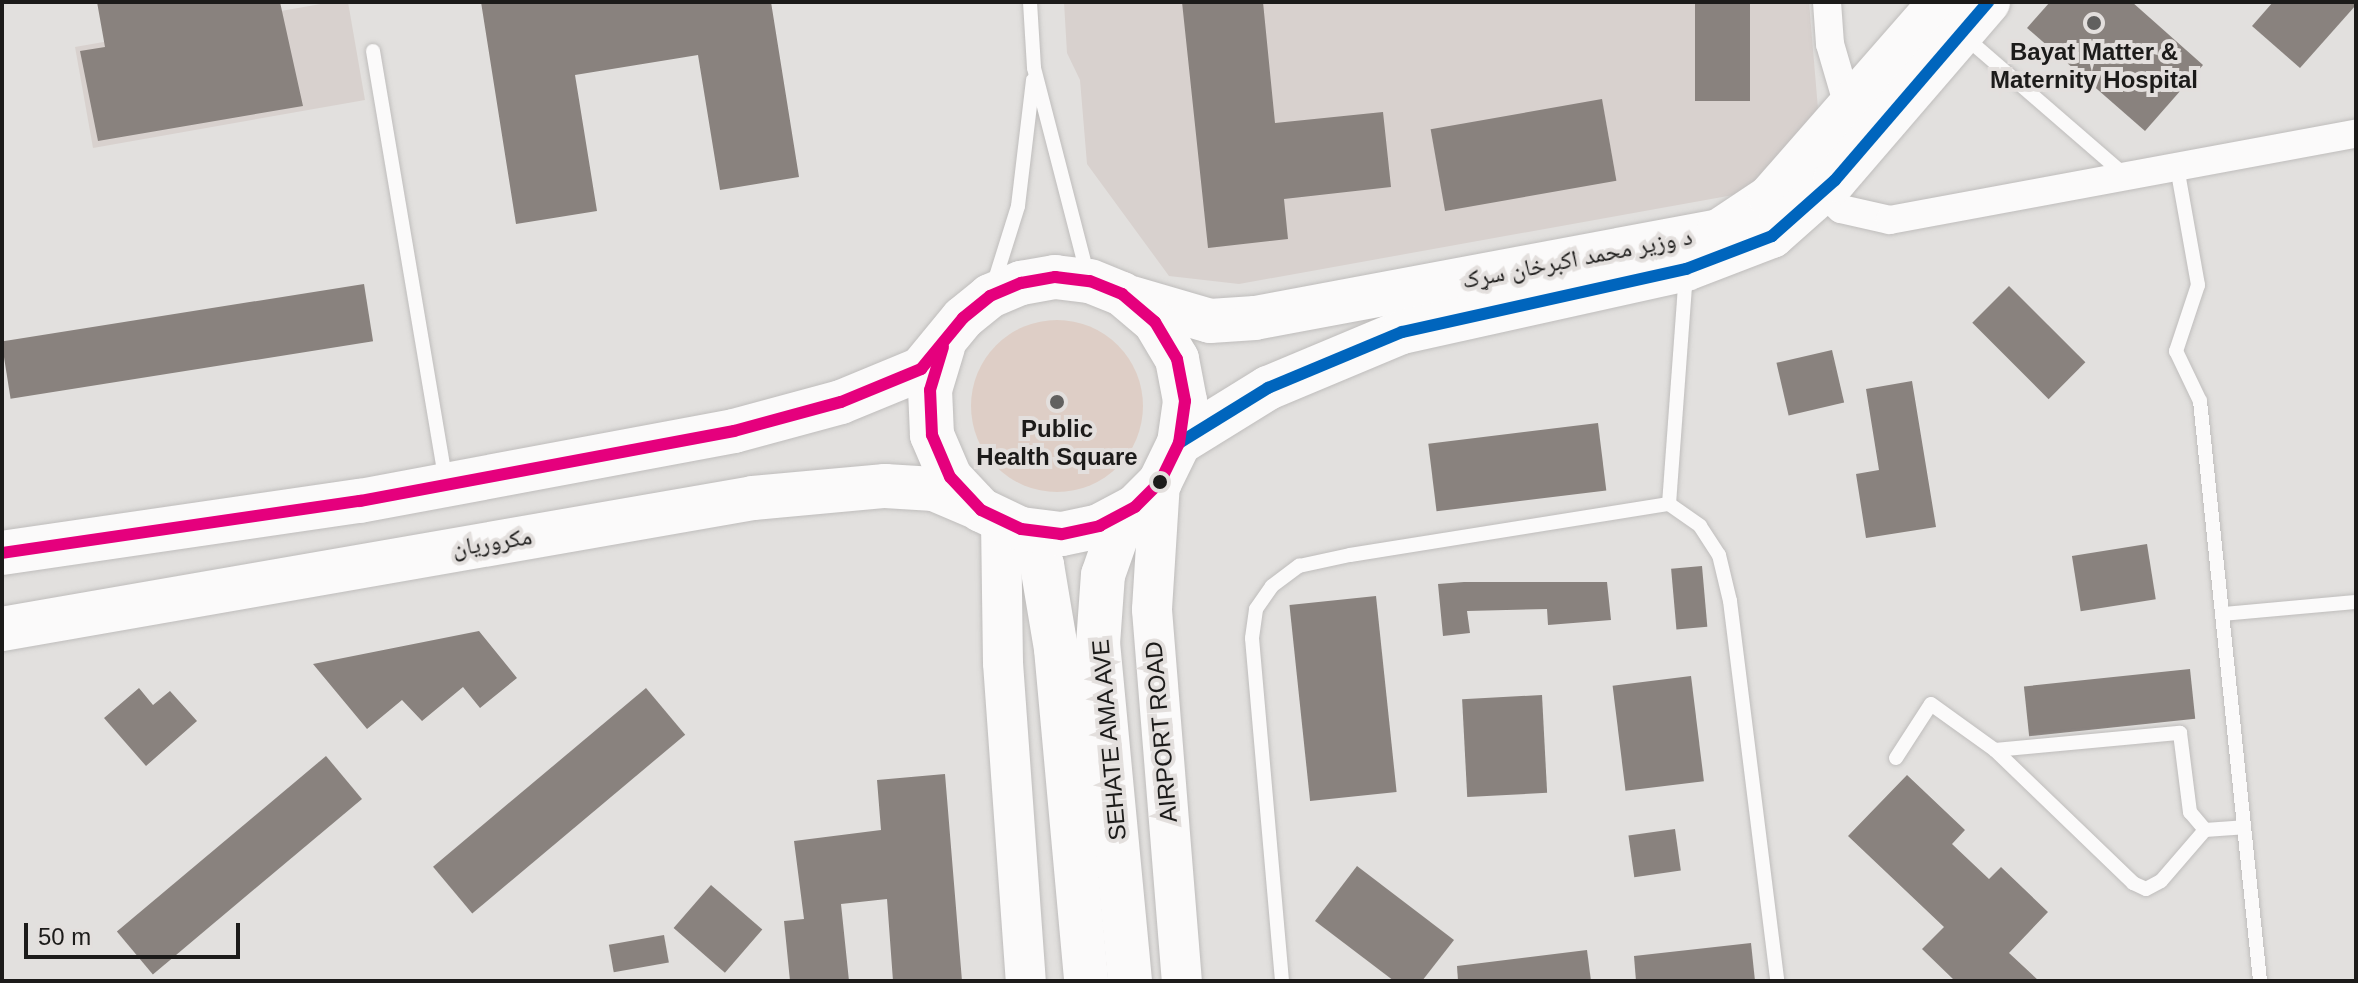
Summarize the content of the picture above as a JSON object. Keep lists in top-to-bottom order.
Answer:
{
  "streets": {
    "main road": [
      "د وزیر محمد اکبرخان سړک",
      "مکروریان",
      "AIRPORT ROAD",
      "SEHATE AMA AVE"
    ]
  },
  "crossings": [
    ["د وزیر محمد اکبرخان سړک", "مکروریان"],
    ["د وزیر محمد اکبرخان سړک", "AIRPORT ROAD"],
    ["د وزیر محمد اکبرخان سړک", "SEHATE AMA AVE"],
    ["مکروریان", "AIRPORT ROAD"],
    ["مکروریان", "SEHATE AMA AVE"],
    ["AIRPORT ROAD", "SEHATE AMA AVE"]
  ],
  "places": ["Bayat Matter & Maternity Hospital", "Public Health Square"],
  "scale_bar": "50 m"
}
